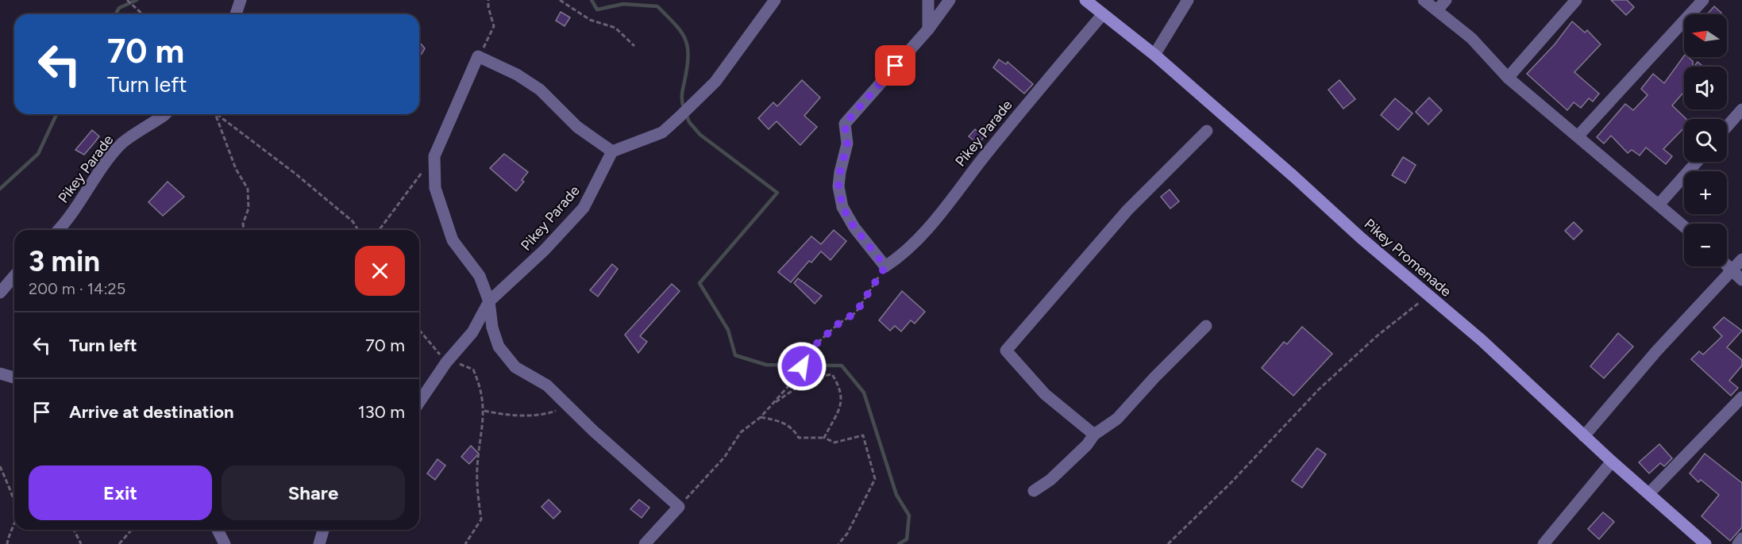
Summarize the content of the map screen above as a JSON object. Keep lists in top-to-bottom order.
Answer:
{
  "streets": {
    "street": ["Pikey Parade", "Pikey Promenade"]
  },
  "crossings": [
    ["Pikey Parade", "Pikey Promenade"]
  ],
  "north": "left",
  "page": {
    "map_buttons": ["+", "−"],
    "turn": ["70 m", "Turn left"],
    "heading": ["3 min", "200 m · 14:25"],
    "list": [
      {
        "name": "Turn left",
        "value": "70 m"
      },
      {
        "name": "Arrive at destination",
        "value": "130 m"
      }
    ],
    "buttons": ["Exit", "Share"]
  }
}
